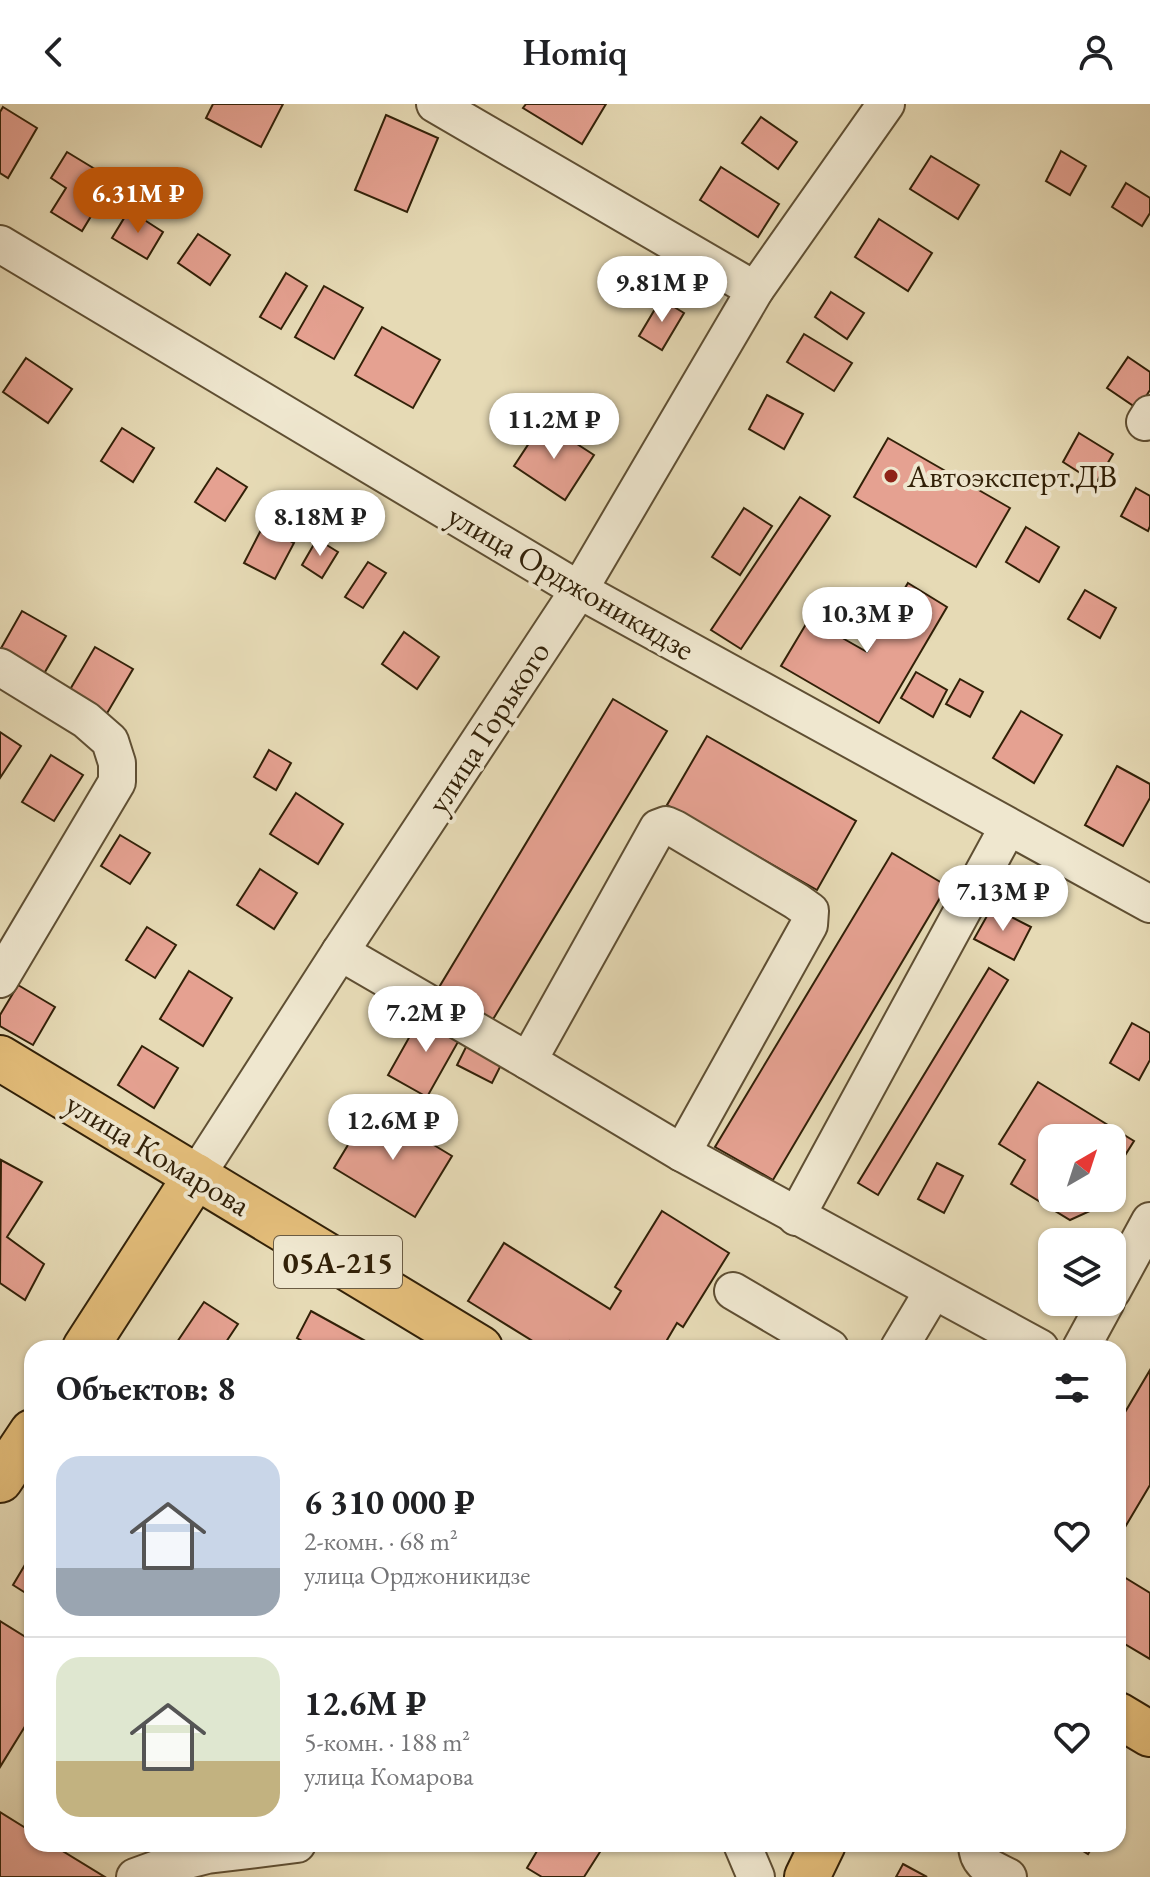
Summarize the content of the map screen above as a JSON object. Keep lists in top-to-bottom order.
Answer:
{
  "streets": {
    "main road": ["улица Горького", "улица Комарова", "05А-215"],
    "street": ["улица Орджоникидзе"]
  },
  "crossings": [
    ["улица Орджоникидзе", "улица Горького"],
    ["улица Горького", "улица Комарова"]
  ],
  "places": ["Автоэксперт.ДВ"],
  "north": "top right",
  "page": {
    "header": "Homiq",
    "price": [
      "6.31M ₽",
      "9.81M ₽",
      "11.2M ₽",
      "8.18M ₽",
      "10.3M ₽",
      "7.13M ₽",
      "7.2M ₽",
      "12.6M ₽"
    ],
    "heading": "Объектов: 8",
    "list": [
      {
        "name": "6 310 000 ₽",
        "note": "2-комн. · 68 m² · улица Орджоникидзе"
      },
      {
        "name": "12.6M ₽",
        "note": "5-комн. · 188 m² · улица Комарова"
      }
    ]
  }
}
